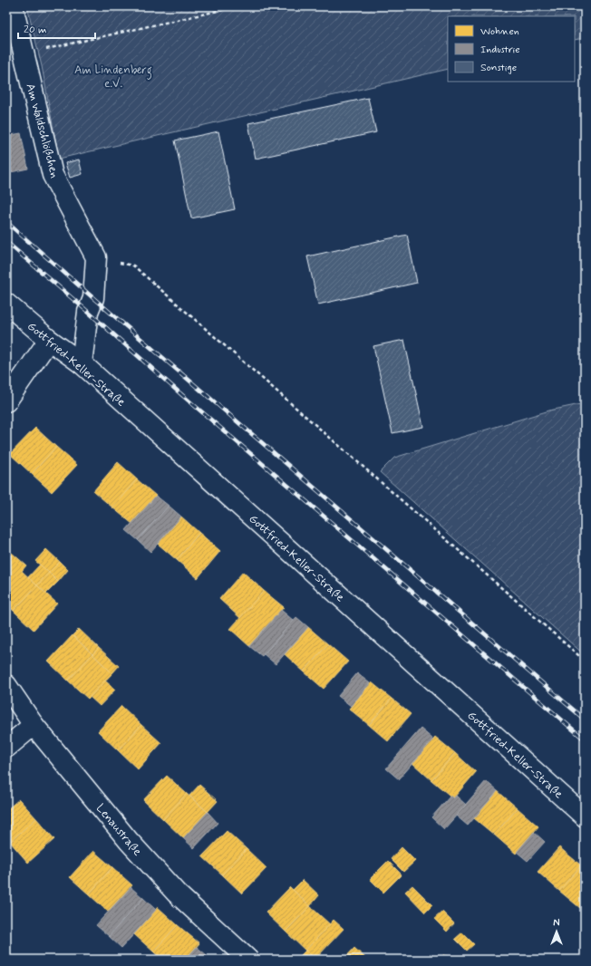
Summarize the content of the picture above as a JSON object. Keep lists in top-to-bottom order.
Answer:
{
  "streets": {
    "street": ["Am Waldschlößchen", "Gottfried-Keller-Straße", "Lenaustraße"]
  },
  "parks": ["Am Lindenberg e.V."],
  "legend": ["Wohnen", "Industrie", "Sonstige"],
  "scale_bar": "20 m",
  "north": "top"
}
